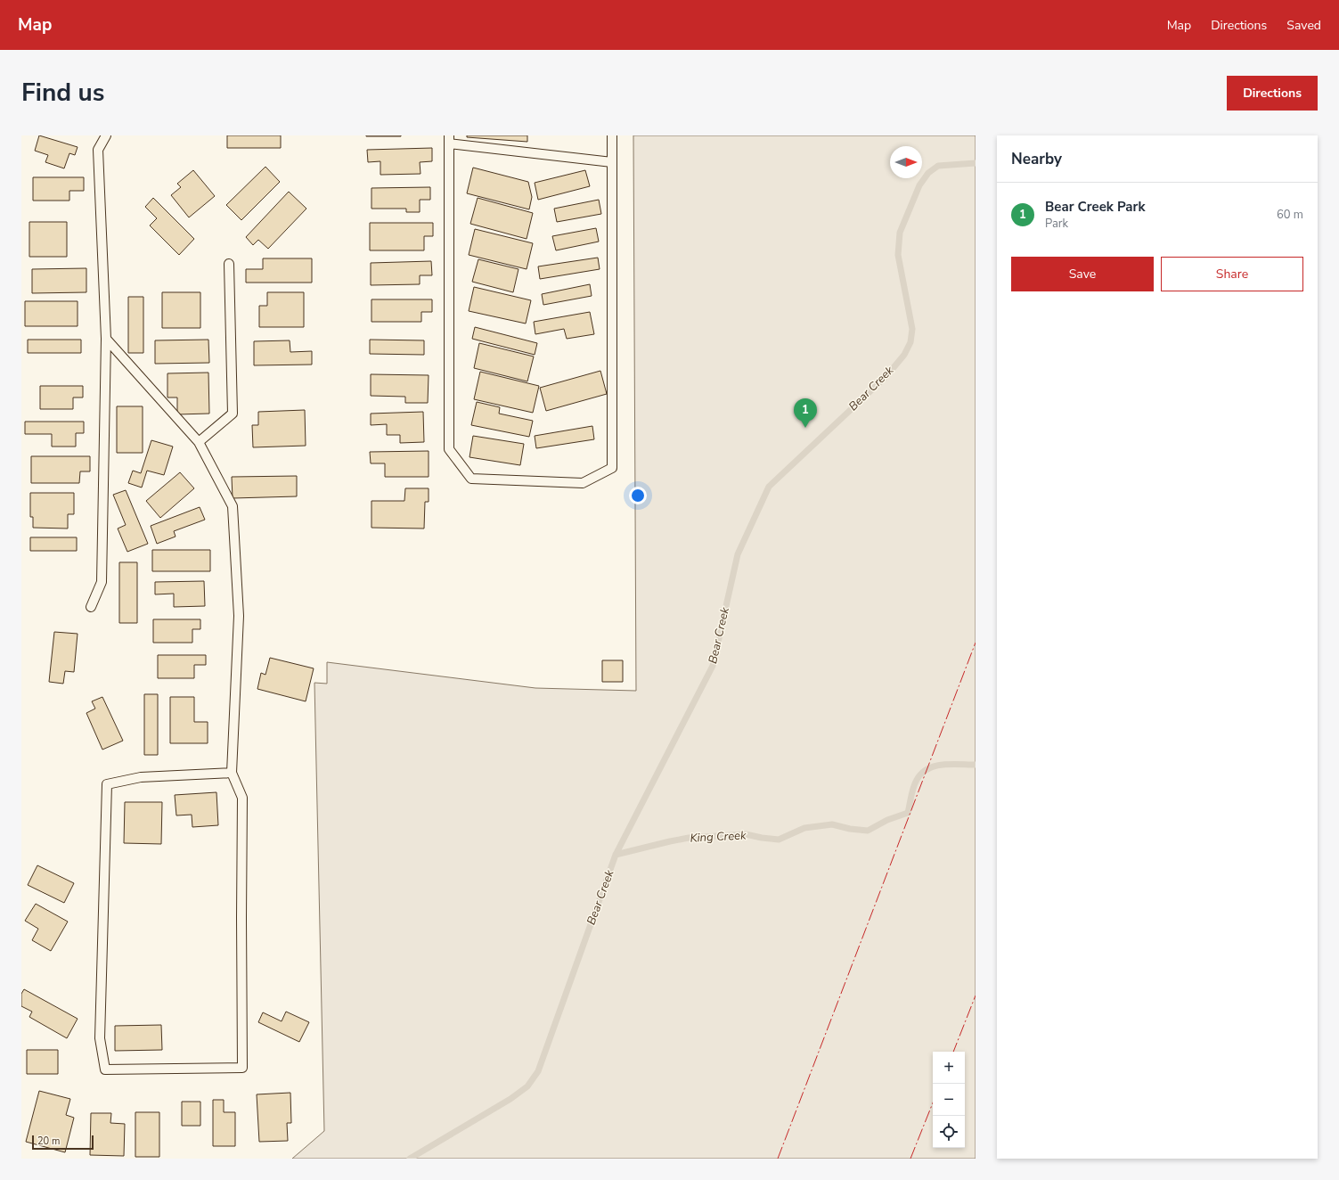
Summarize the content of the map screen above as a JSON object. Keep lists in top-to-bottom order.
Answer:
{
  "water": ["Bear Creek", "King Creek"],
  "scale_bar": "20 m",
  "north": "right",
  "page": {
    "header": "Map",
    "nav": ["Map", "Directions", "Saved"],
    "title": "Find us",
    "buttons": [
      "Directions",
      ["Save", "Share"]
    ],
    "heading": "Nearby",
    "list": [
      {
        "mark": "1",
        "name": "Bear Creek Park",
        "note": "Park",
        "value": "60 m"
      }
    ],
    "pins": "1",
    "map_buttons": ["+", "−"],
    "scale": "20 m"
  }
}
